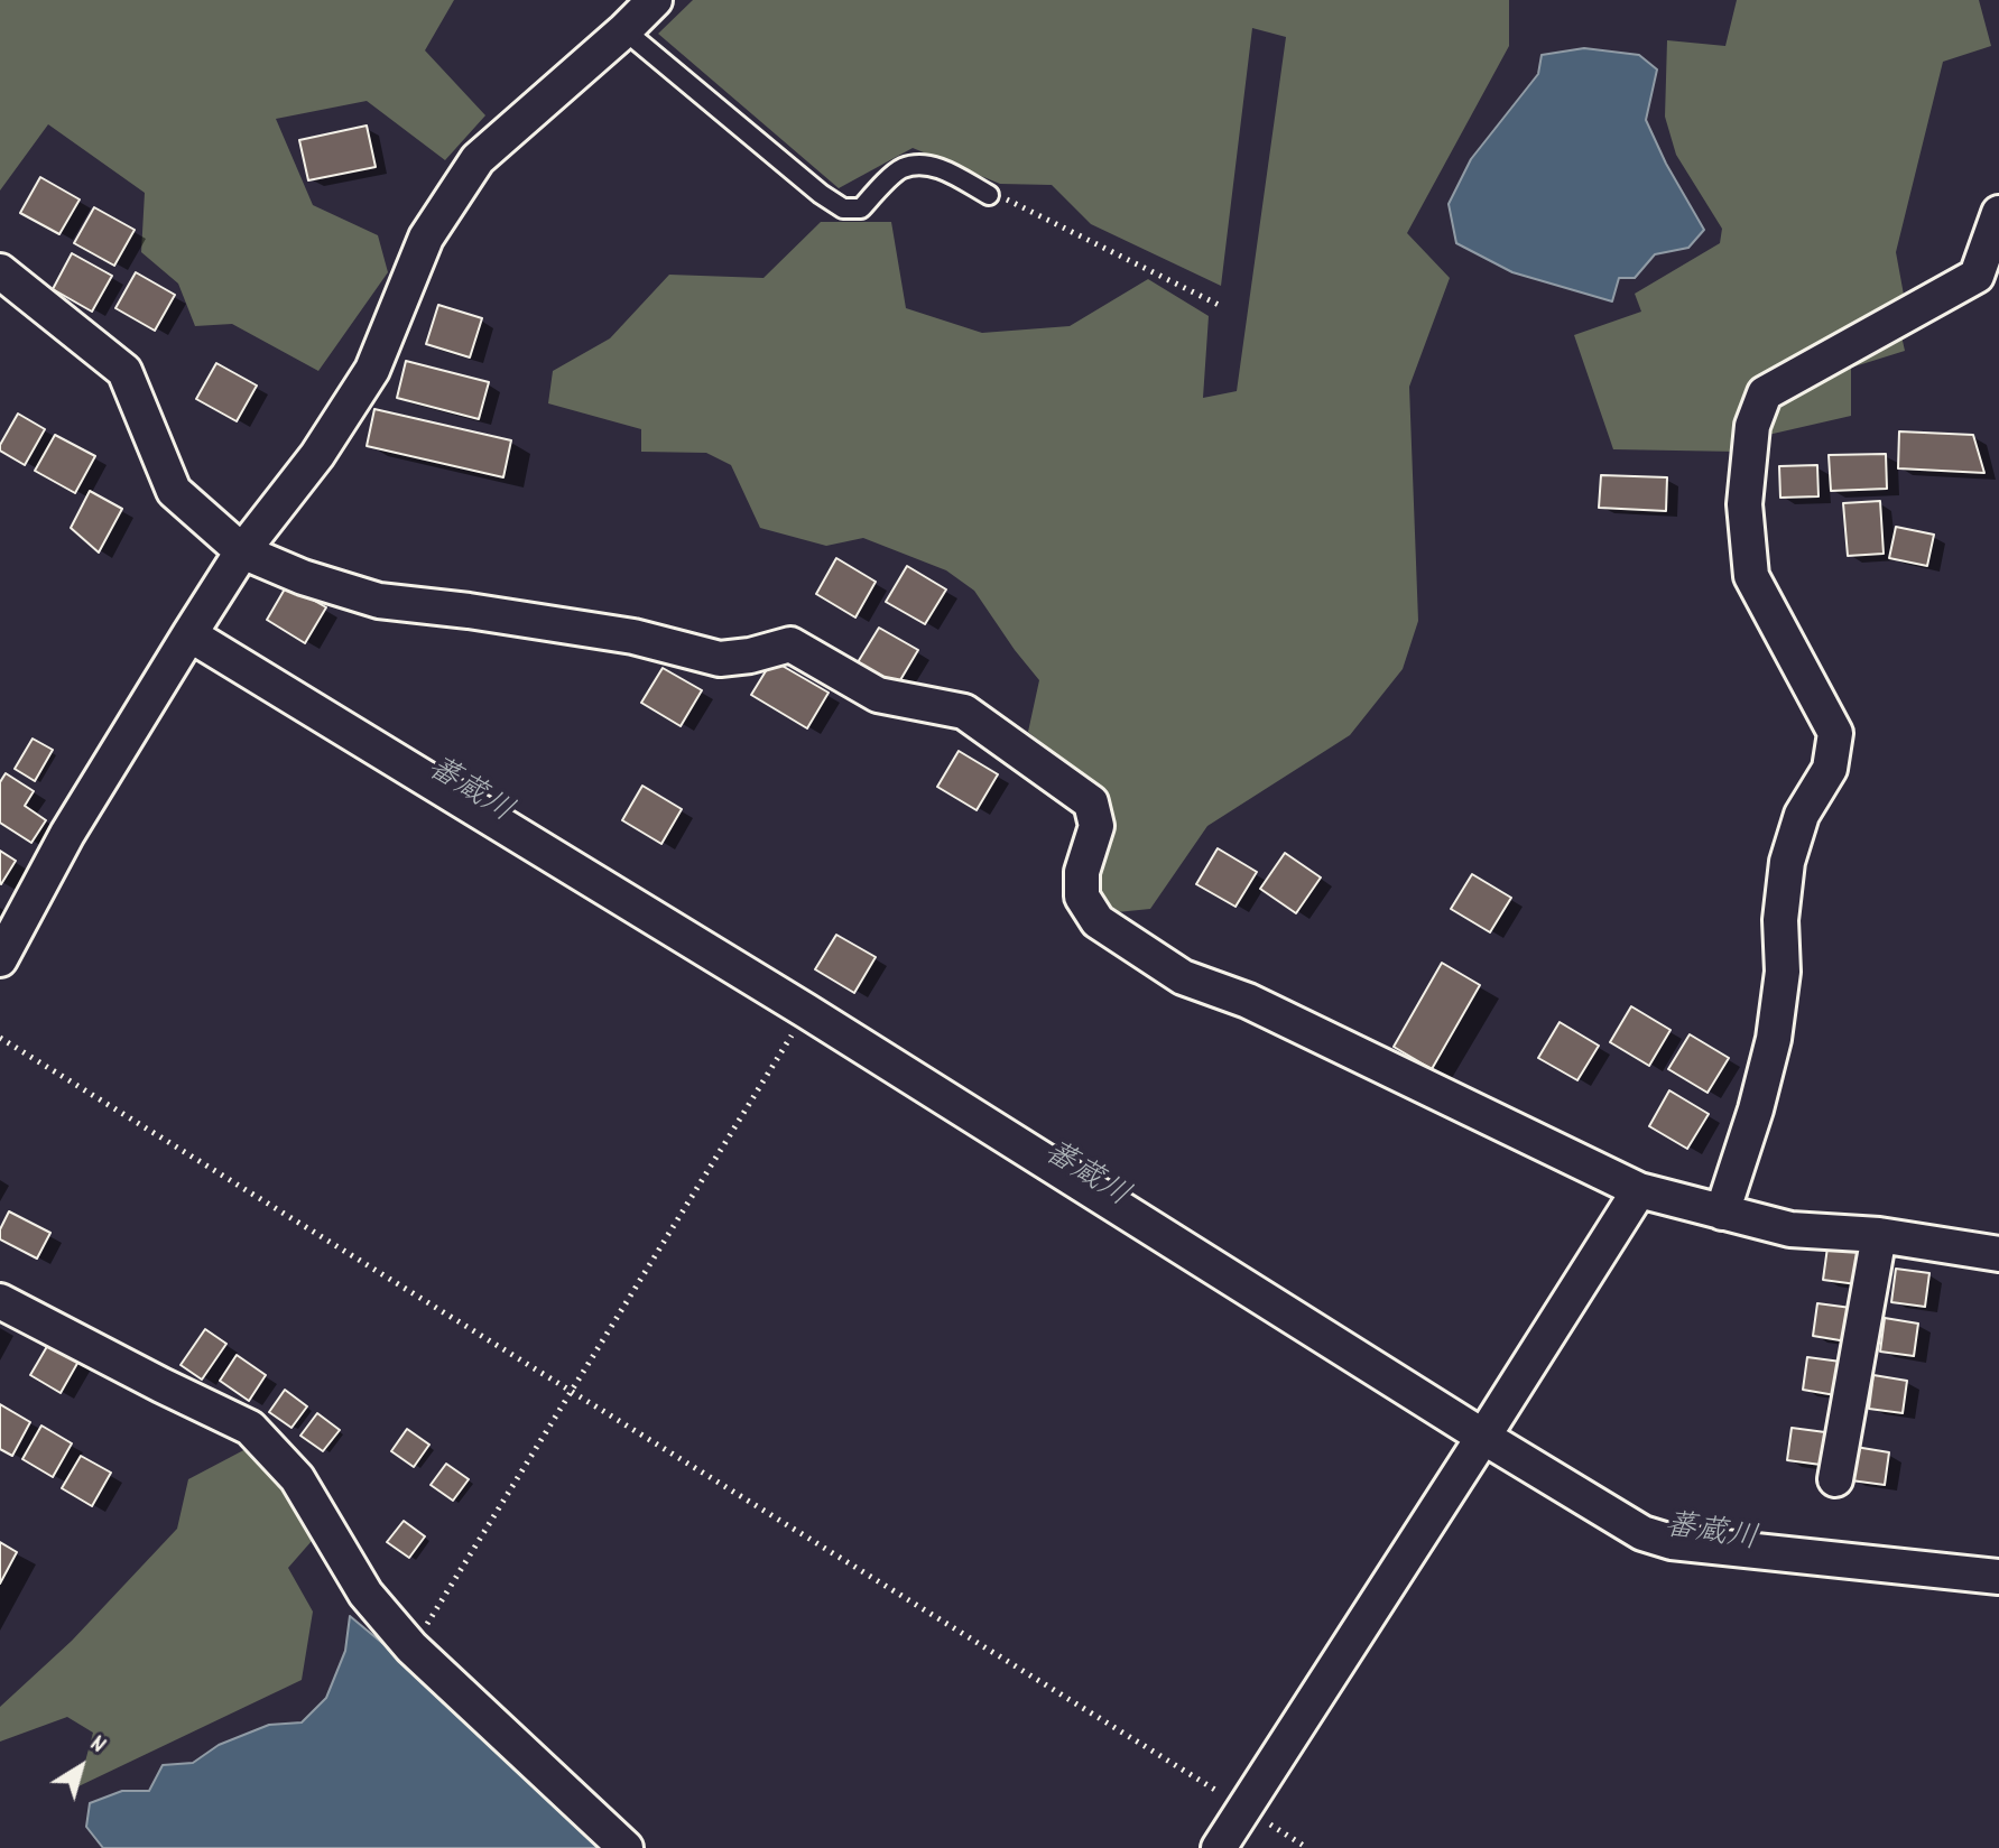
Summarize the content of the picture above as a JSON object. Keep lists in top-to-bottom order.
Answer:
{
  "water": ["蕃蔵川"],
  "north": "top right"
}
